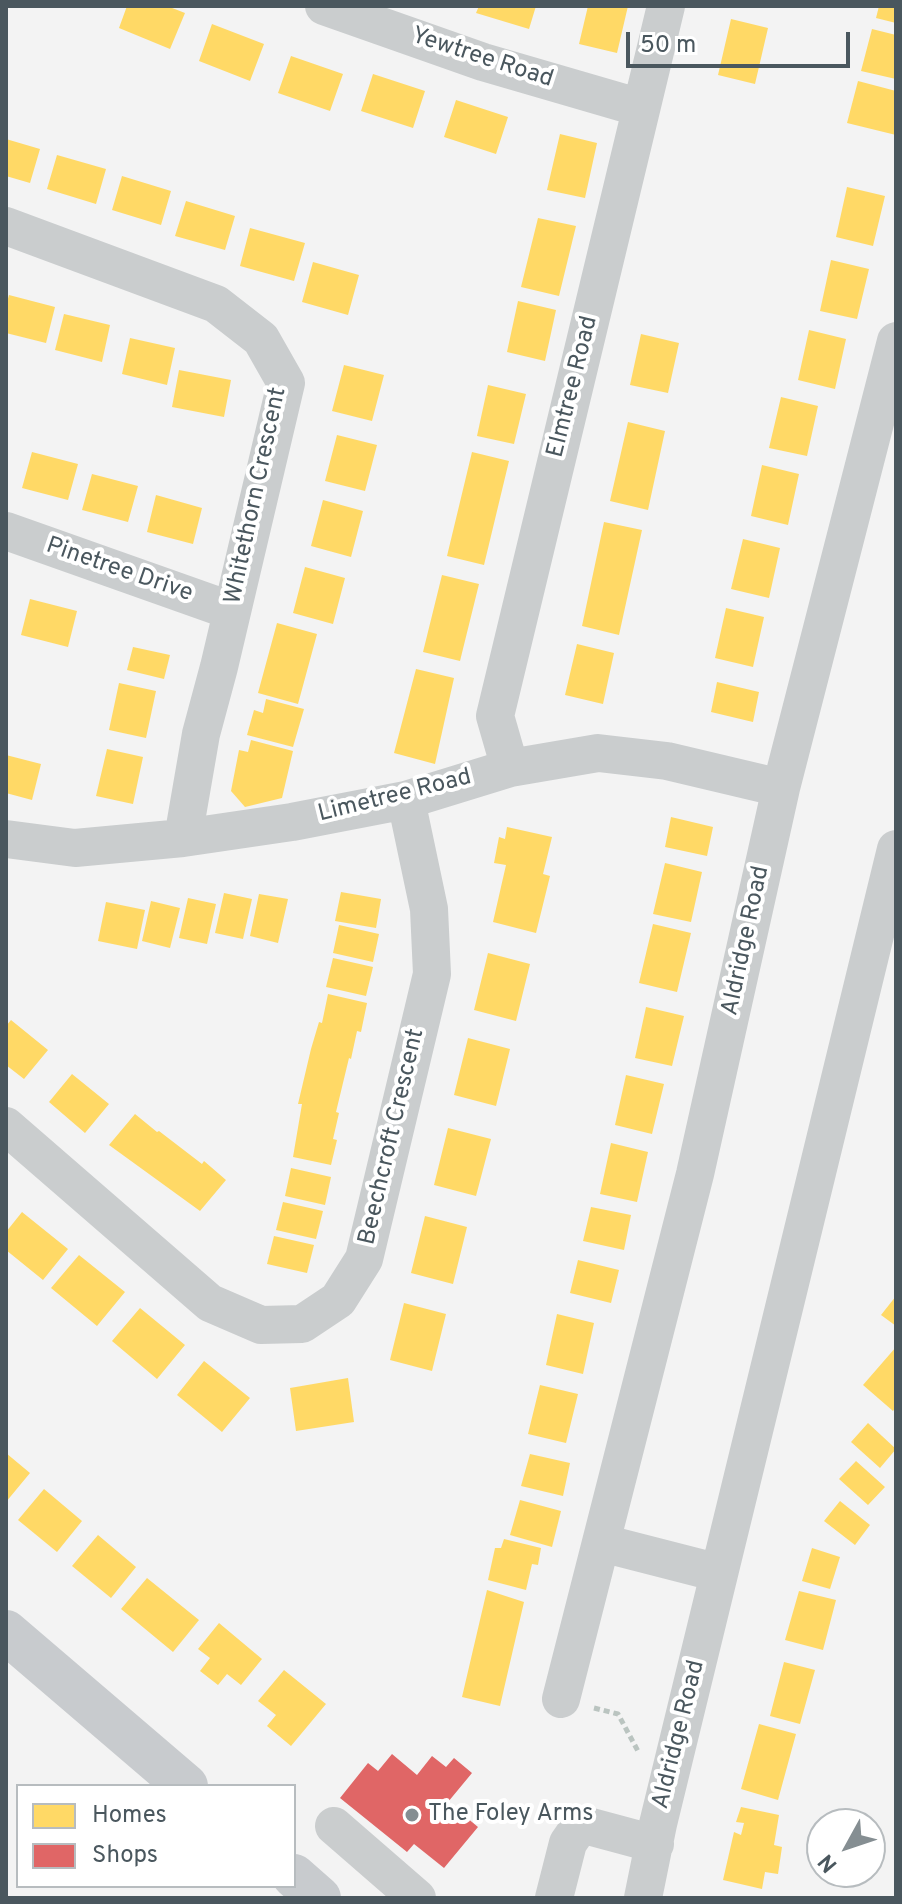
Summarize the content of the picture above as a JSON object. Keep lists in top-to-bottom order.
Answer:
{
  "streets": {
    "street": [
      "Yewtree Road",
      "Elmtree Road",
      "Whitethorn Crescent",
      "Pinetree Drive",
      "Limetree Road",
      "Aldridge Road",
      "Beechcroft Crescent"
    ]
  },
  "crossings": [
    ["Yewtree Road", "Elmtree Road"],
    ["Elmtree Road", "Limetree Road"],
    ["Whitethorn Crescent", "Pinetree Drive"],
    ["Whitethorn Crescent", "Limetree Road"],
    ["Limetree Road", "Aldridge Road"],
    ["Limetree Road", "Beechcroft Crescent"]
  ],
  "places": ["The Foley Arms"],
  "legend": ["Homes", "Shops"],
  "scale_bar": "50 m",
  "north": "bottom left"
}
